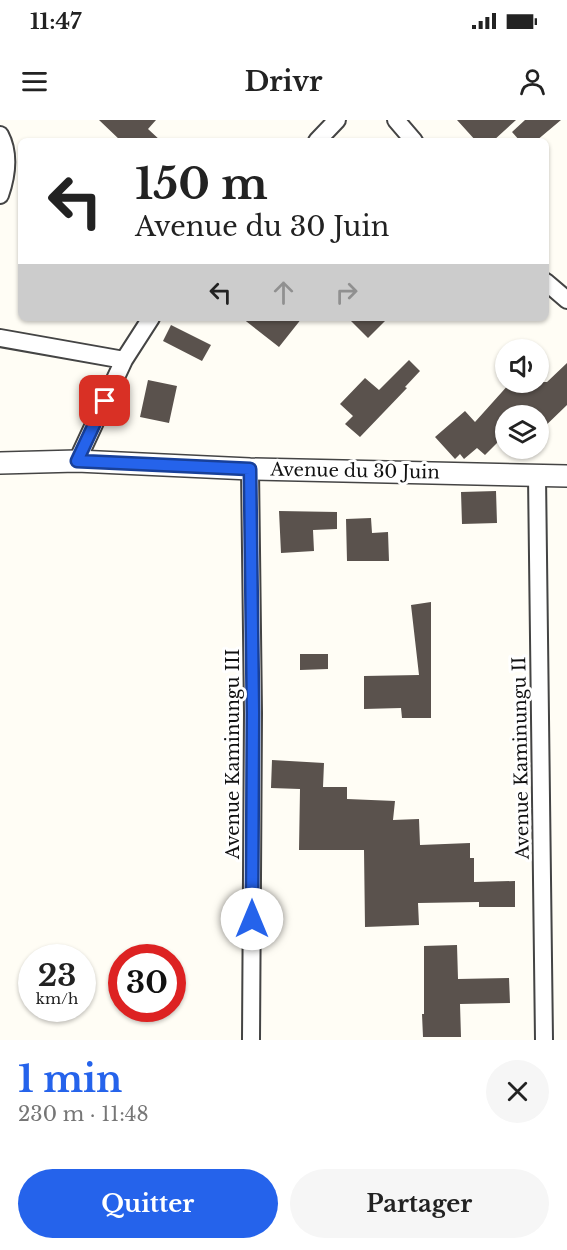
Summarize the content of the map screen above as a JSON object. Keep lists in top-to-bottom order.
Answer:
{
  "streets": {
    "street": ["Avenue du 30 Juin", "Avenue Kaminungu III", "Avenue Kaminungu II"]
  },
  "crossings": [
    ["Avenue du 30 Juin", "Avenue Kaminungu III"],
    ["Avenue du 30 Juin", "Avenue Kaminungu II"]
  ],
  "page": {
    "status": "11:47",
    "header": "Drivr",
    "turn": ["150 m", "Avenue du 30 Juin"],
    "speed": "23 km/h",
    "limit": "30",
    "heading": ["1 min", "230 m · 11:48"],
    "buttons": ["Quitter", "Partager"]
  }
}
